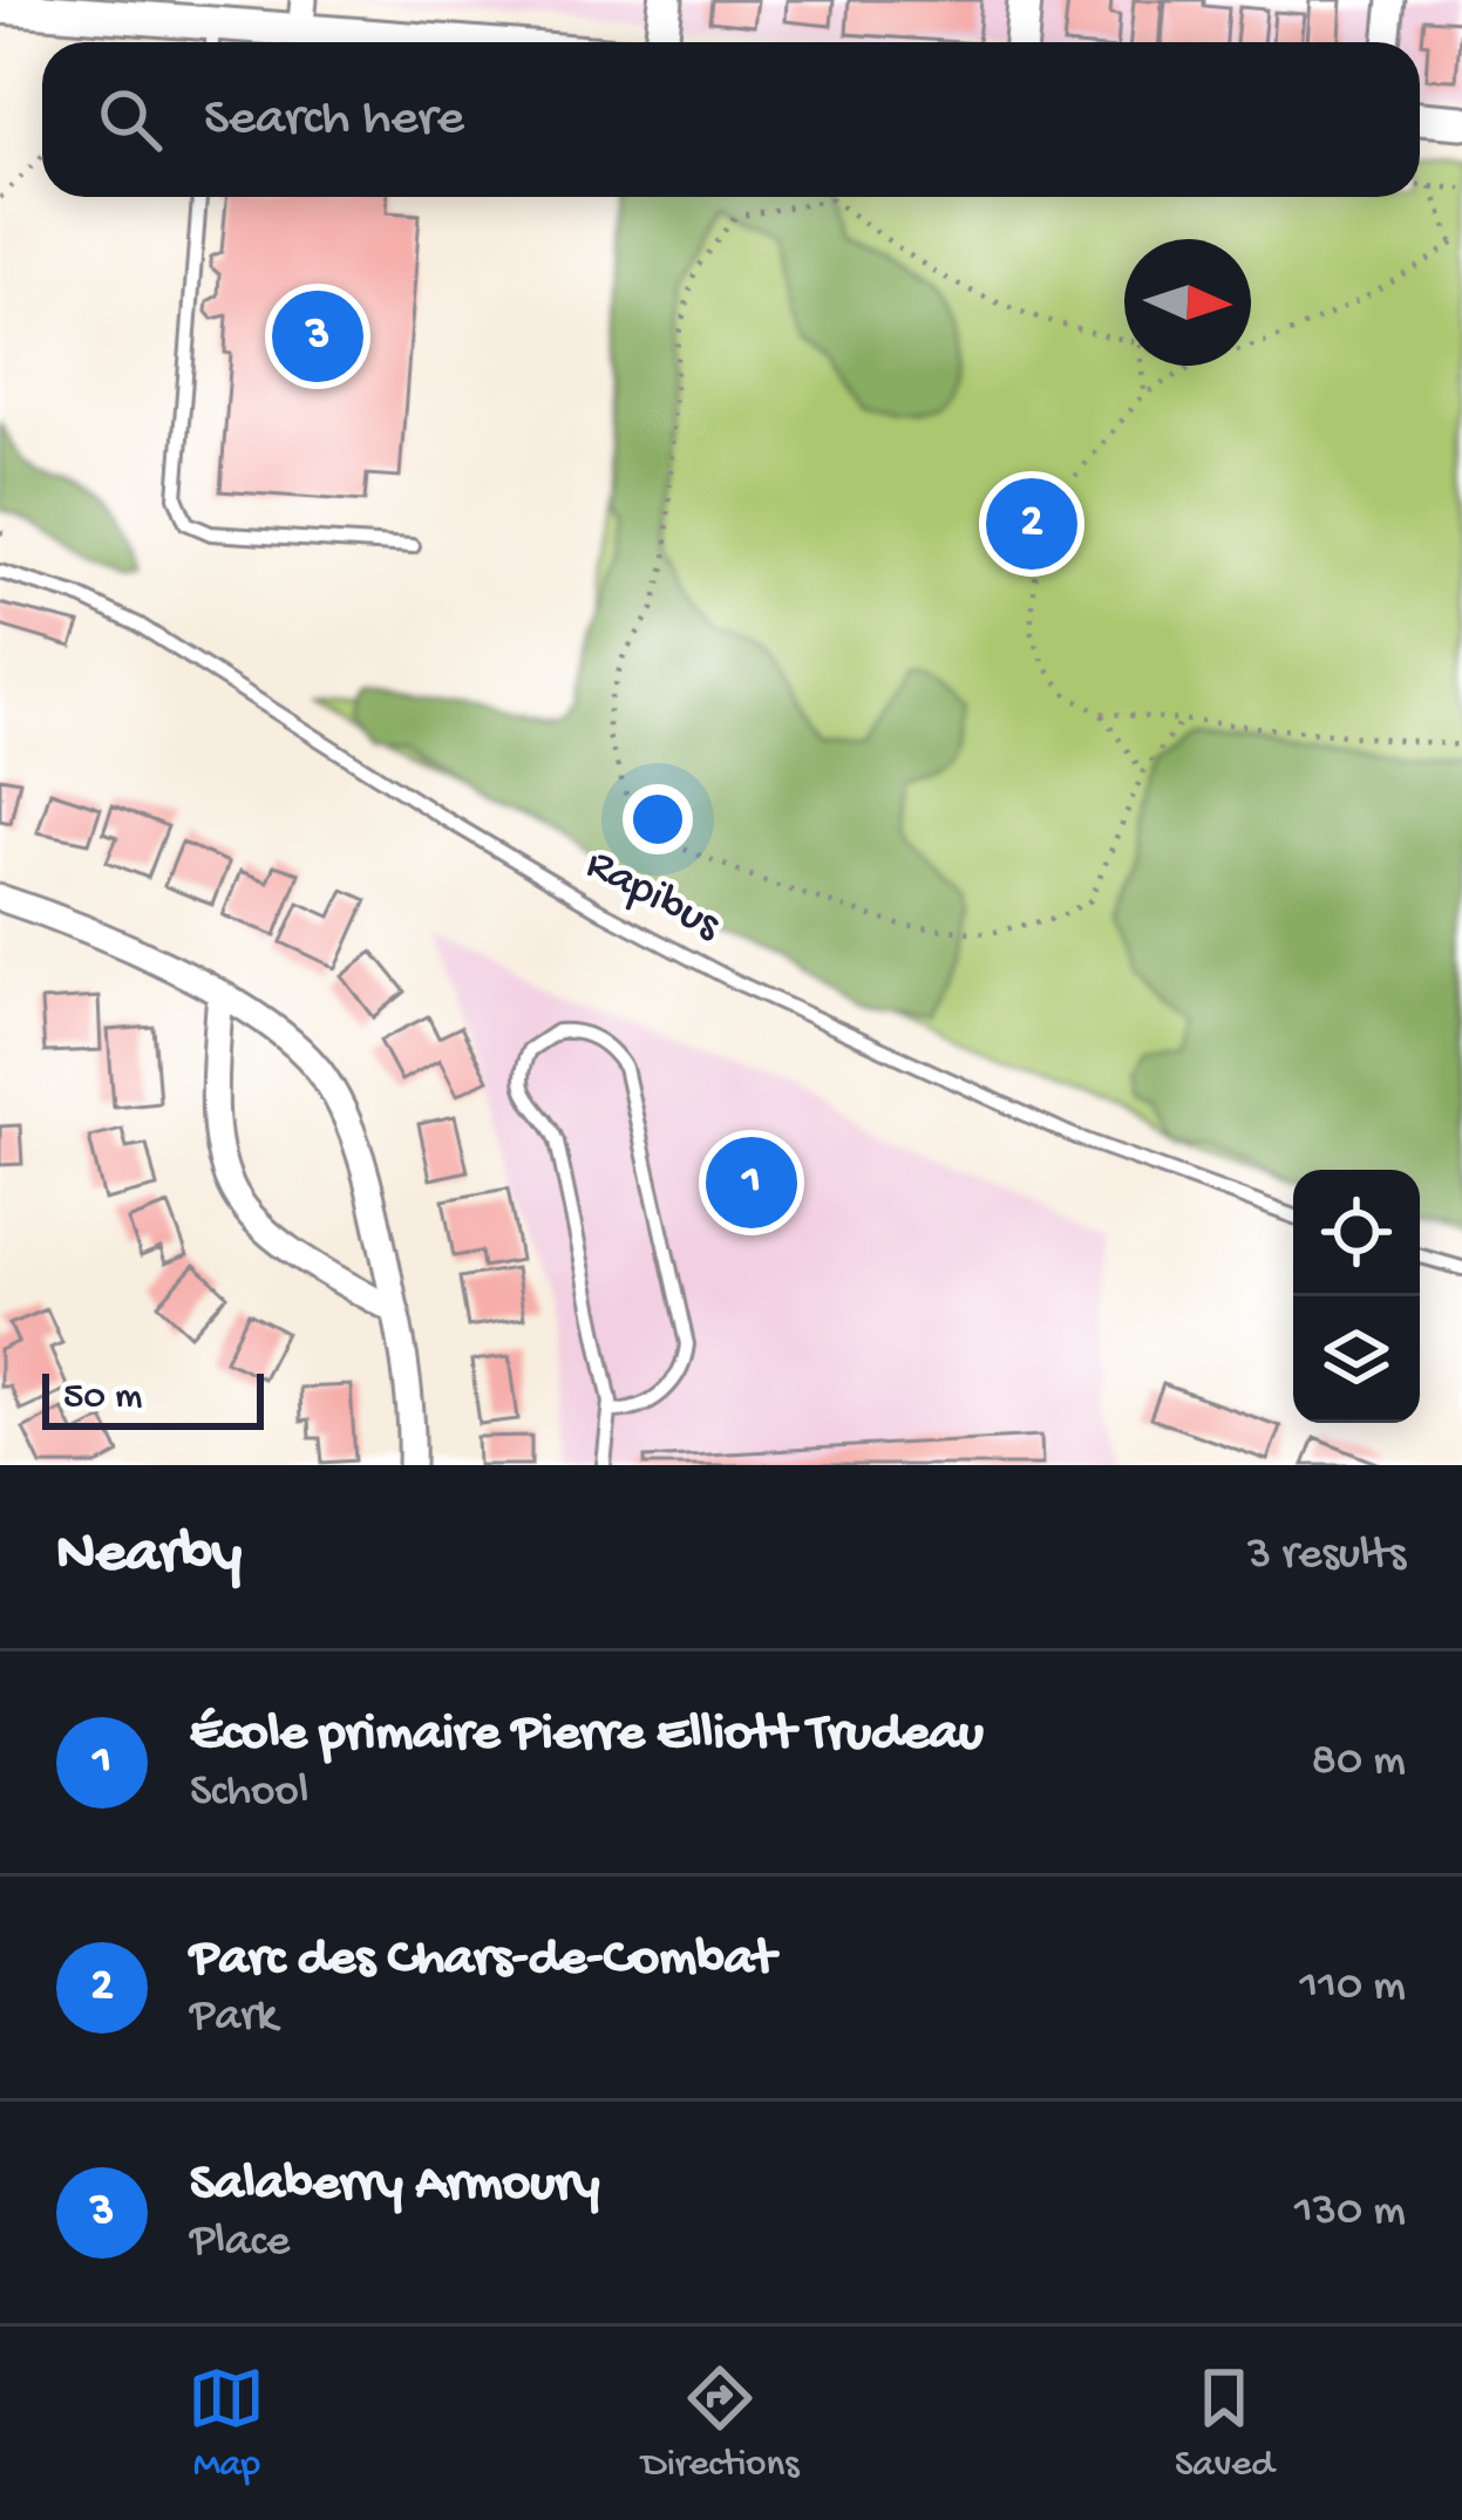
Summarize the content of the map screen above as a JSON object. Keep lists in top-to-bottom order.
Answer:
{
  "streets": {
    "lane": ["Rapibus"]
  },
  "scale_bar": "50 m",
  "north": "right",
  "page": {
    "search": "Search here",
    "pins": ["3", "2", "1"],
    "scale": "50 m",
    "heading": ["Nearby", "3 results"],
    "list": [
      {
        "mark": "1",
        "name": "École primaire Pierre Elliott Trudeau",
        "note": "School",
        "value": "80 m"
      },
      {
        "mark": "2",
        "name": "Parc des Chars-de-Combat",
        "note": "Park",
        "value": "110 m"
      },
      {
        "mark": "3",
        "name": "Salaberry Armoury",
        "note": "Place",
        "value": "130 m"
      }
    ],
    "nav": ["Map", "Directions", "Saved"]
  }
}
